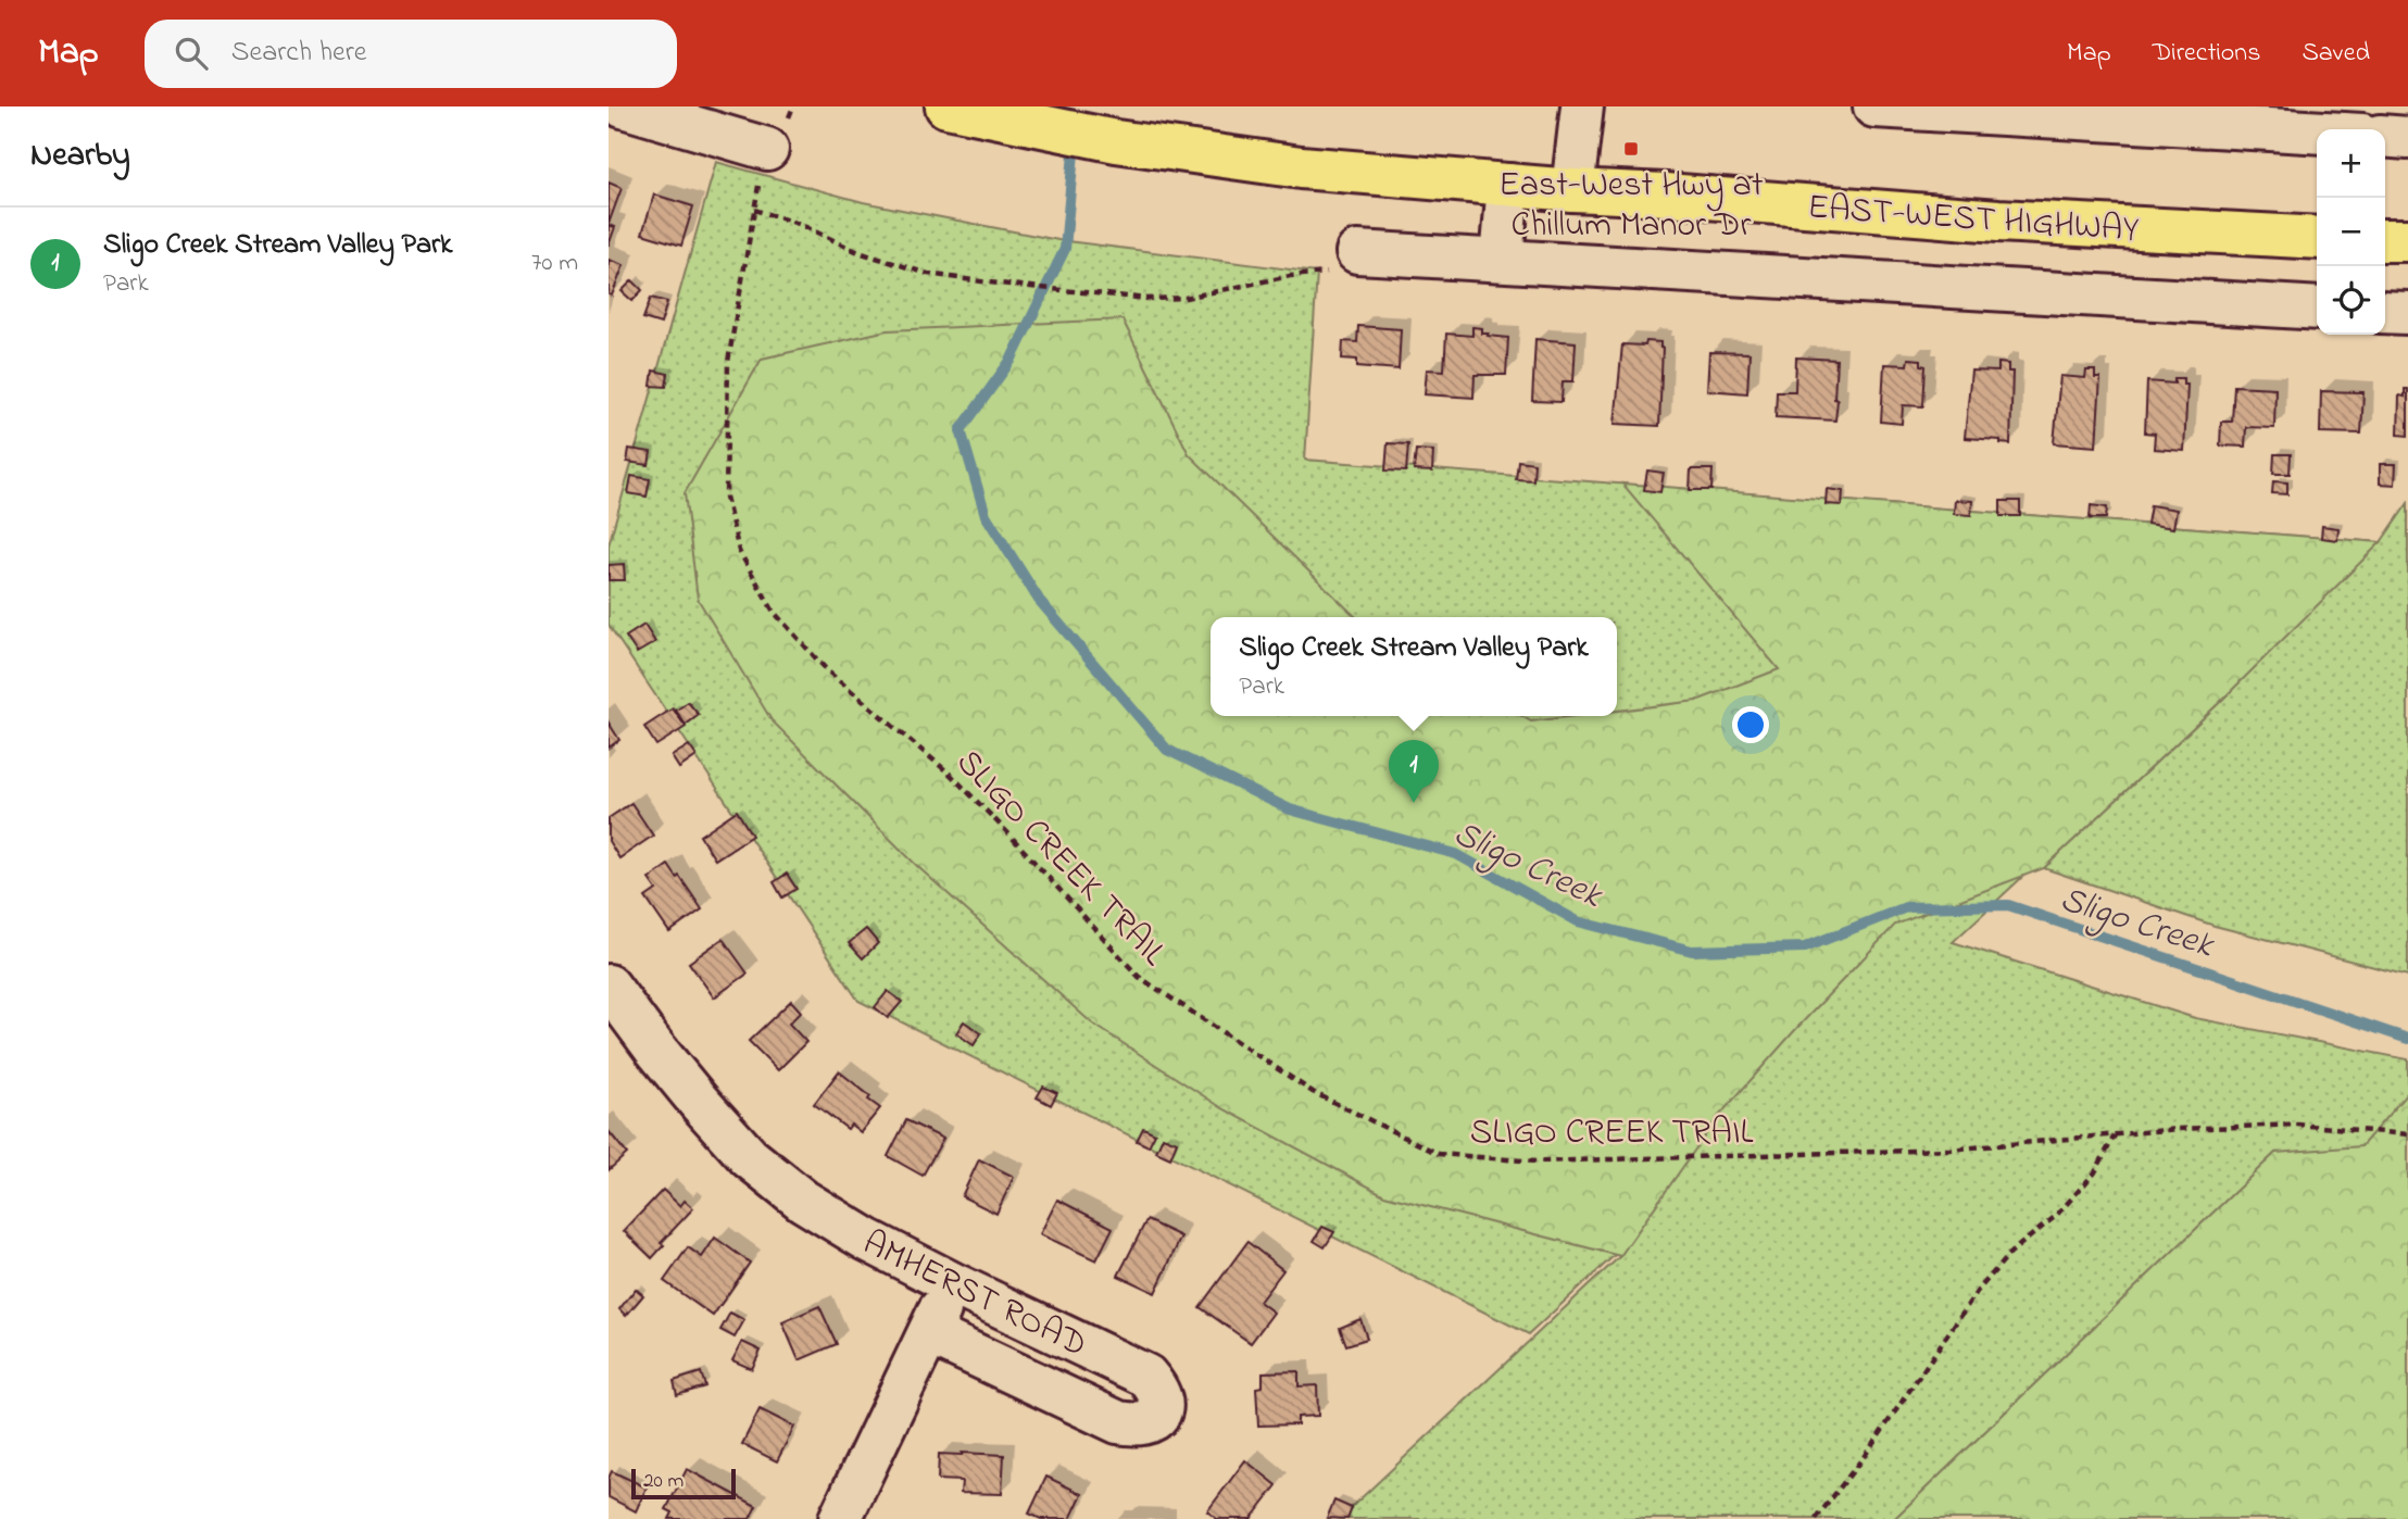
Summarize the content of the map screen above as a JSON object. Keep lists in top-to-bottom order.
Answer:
{
  "streets": {
    "main road": ["EAST-WEST HIGHWAY"],
    "street": ["AMHERST ROAD"],
    "path": ["SLIGO CREEK TRAIL"]
  },
  "water": ["Sligo Creek"],
  "places": {
    "transit": ["East-West Hwy at Chillum Manor Dr"]
  },
  "scale_bar": "20 m",
  "page": {
    "header": "Map",
    "search": "Search here",
    "nav": ["Map", "Directions", "Saved"],
    "heading": "Nearby",
    "map_buttons": ["+", "−"],
    "list": [
      {
        "mark": "1",
        "name": "Sligo Creek Stream Valley Park",
        "note": "Park",
        "value": "70 m"
      }
    ],
    "popup": ["Sligo Creek Stream Valley Park", "Park"],
    "pins": "1",
    "scale": "20 m"
  }
}
